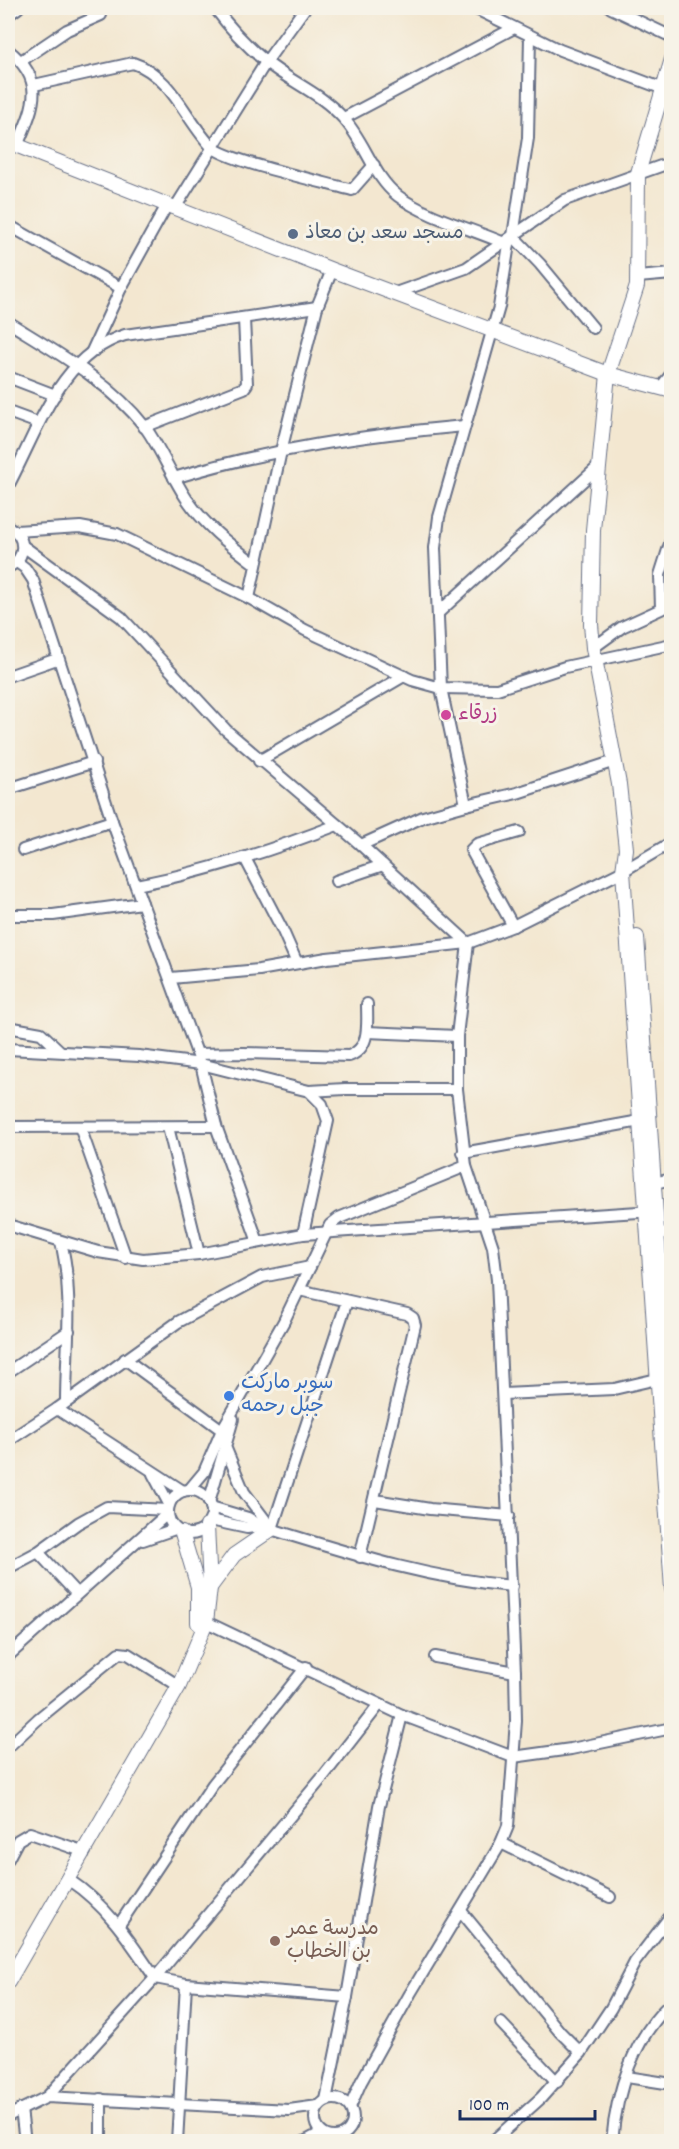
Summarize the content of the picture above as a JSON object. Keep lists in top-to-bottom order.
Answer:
{
  "places": [
    "مسجد سعد بن معاذ",
    "زرقاء",
    "سوبر ماركت جبل رحمه",
    "مدرسة عمر بن الخطاب"
  ],
  "scale_bar": "100 m"
}
